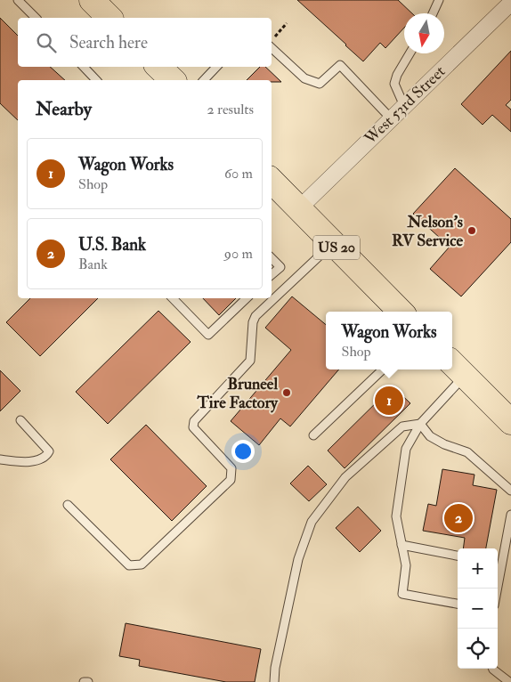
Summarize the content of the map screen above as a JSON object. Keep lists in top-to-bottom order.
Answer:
{
  "streets": {
    "main road": ["US 20"],
    "street": ["West 53rd Street"]
  },
  "crossings": [
    ["West 53rd Street", "US 20"]
  ],
  "places": ["Nelson's RV Service", "Bruneel Tire Factory"],
  "north": "bottom",
  "page": {
    "search": "Search here",
    "heading": ["Nearby", "2 results"],
    "list": [
      {
        "mark": "1",
        "name": "Wagon Works",
        "note": "Shop",
        "value": "60 m"
      },
      {
        "mark": "2",
        "name": "U.S. Bank",
        "note": "Bank",
        "value": "90 m"
      }
    ],
    "popup": ["Wagon Works", "Shop"],
    "pins": ["1", "2"],
    "map_buttons": ["+", "−"]
  }
}
